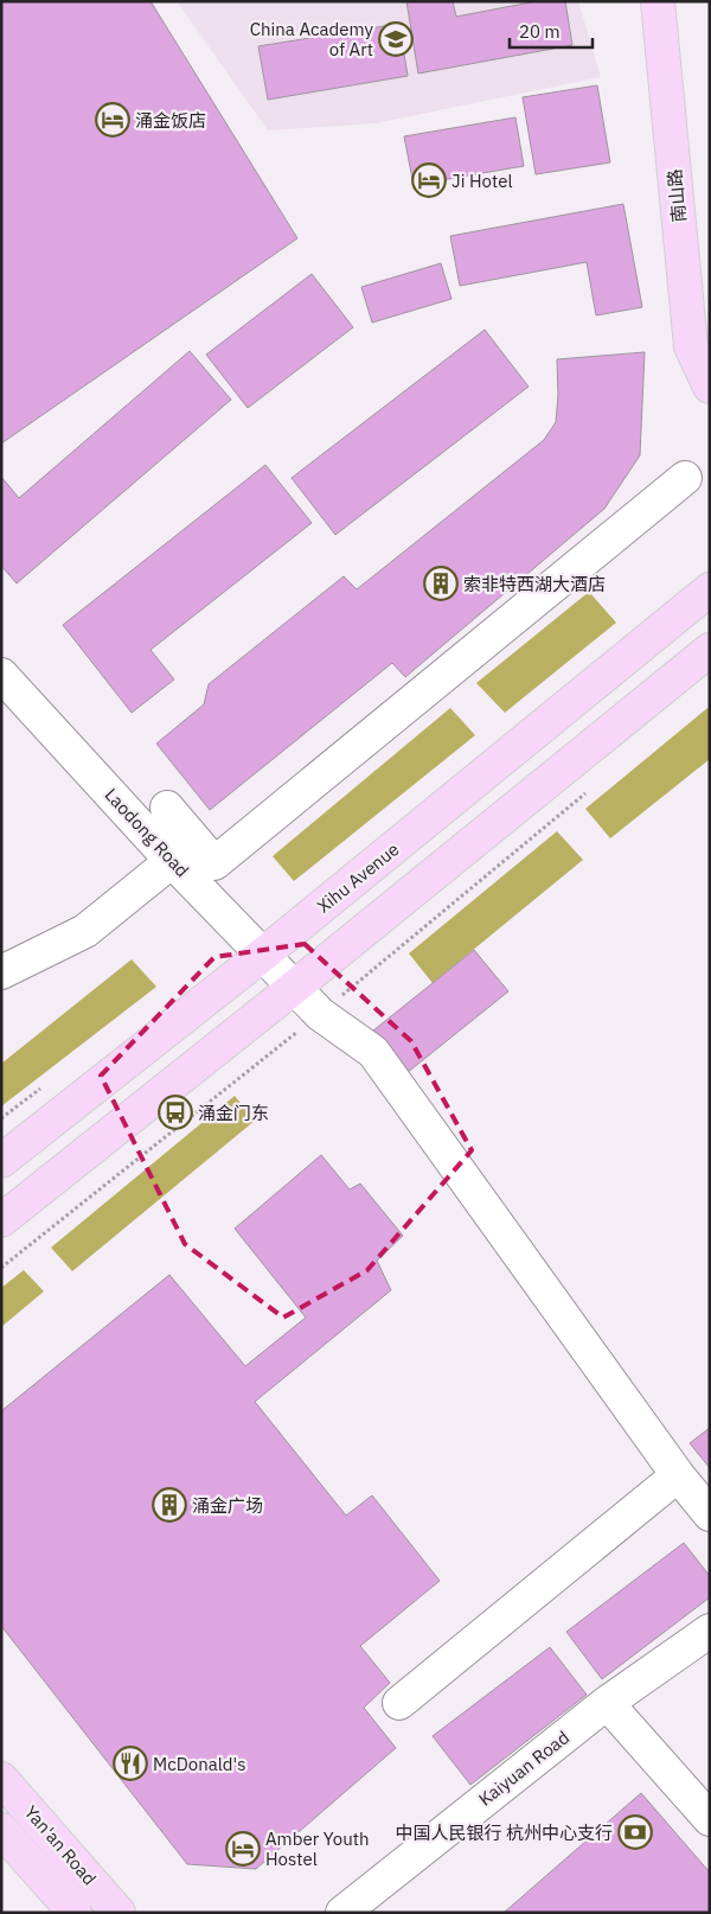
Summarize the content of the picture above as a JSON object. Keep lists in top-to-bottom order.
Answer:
{
  "streets": {
    "main road": ["南山路", "Xihu Avenue", "Yan'an Road"],
    "street": ["Laodong Road", "Kaiyuan Road"]
  },
  "crossings": [
    ["Laodong Road", "Xihu Avenue"]
  ],
  "places": {
    "school or university": ["China Academy of Art"],
    "hotel": ["涌金饭店", "Ji Hotel", "Amber Youth Hostel"],
    "building": ["索非特西湖大酒店", "涌金广场"],
    "bus stop": ["涌金门东"],
    "restaurant": ["McDonald's"],
    "bank": ["中国人民银行 杭州中心支行"]
  },
  "scale_bar": "20 m"
}
